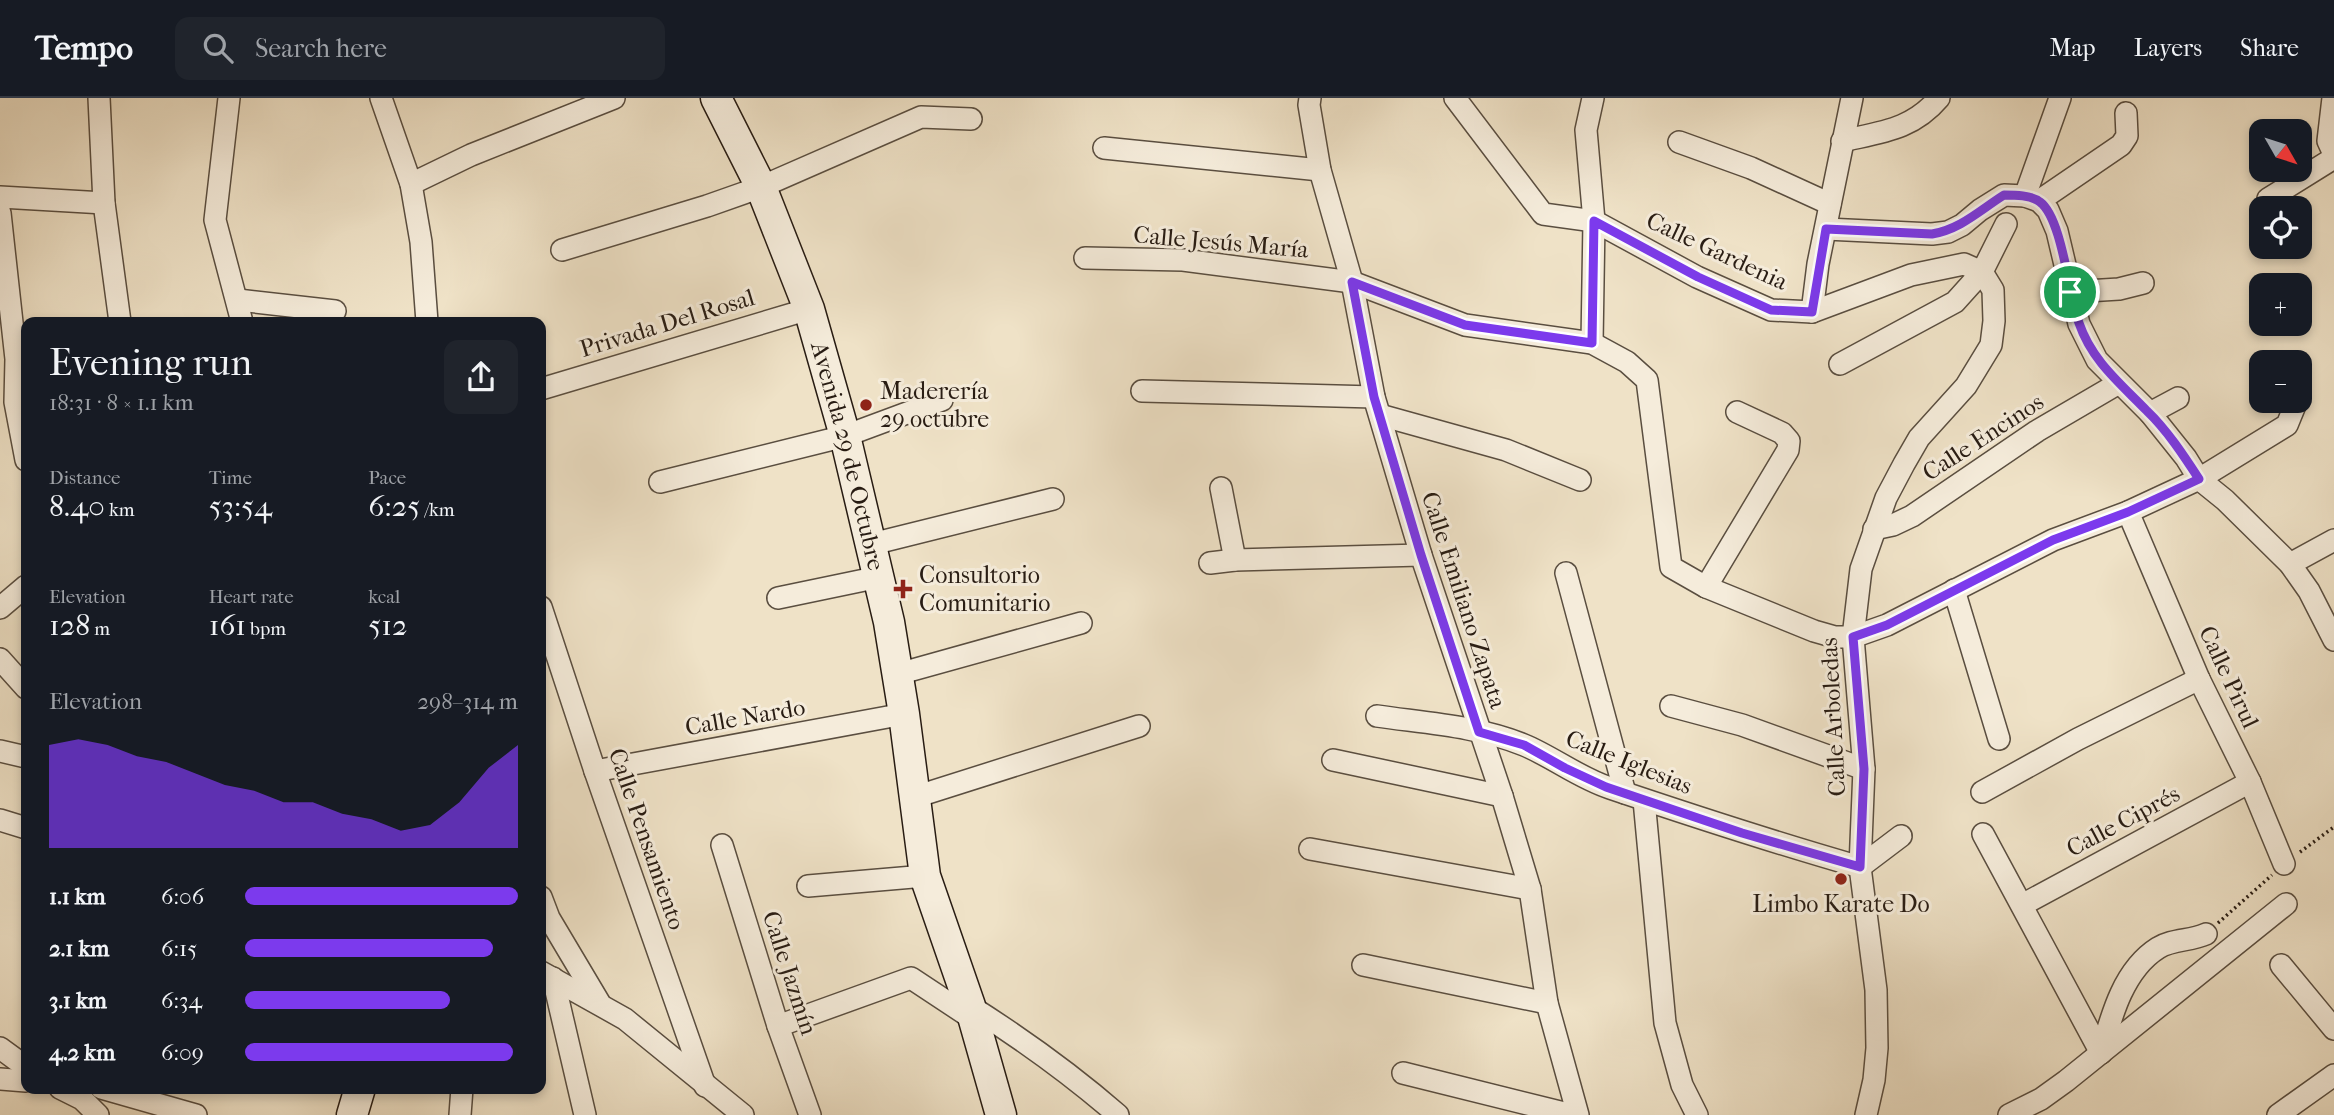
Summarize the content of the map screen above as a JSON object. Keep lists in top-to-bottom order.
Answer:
{
  "streets": {
    "street": [
      "Calle Jesús María",
      "Calle Gardenia",
      "Privada Del Rosal",
      "Calle Encinos",
      "Avenida 29 de Octubre",
      "Calle Emiliano Zapata",
      "Calle Pirul",
      "Calle Nardo",
      "Calle Arboledas",
      "Calle Iglesias",
      "Calle Ciprés",
      "Calle Pensamiento",
      "Calle Jazmín"
    ]
  },
  "crossings": [
    ["Calle Jesús María", "Calle Emiliano Zapata"],
    ["Calle Gardenia", "Calle Arboledas"],
    ["Privada Del Rosal", "Avenida 29 de Octubre"],
    ["Calle Encinos", "Calle Arboledas"],
    ["Avenida 29 de Octubre", "Calle Nardo"],
    ["Calle Emiliano Zapata", "Calle Iglesias"],
    ["Calle Pirul", "Calle Ciprés"],
    ["Calle Nardo", "Calle Pensamiento"],
    ["Calle Arboledas", "Calle Iglesias"]
  ],
  "places": {
    "other": ["Maderería 29 octubre", "Limbo Karate Do"],
    "health": ["Consultorio Comunitario"]
  },
  "north": "bottom right",
  "page": {
    "header": "Tempo",
    "search": "Search here",
    "nav": ["Map", "Layers", "Share"],
    "map_buttons": ["+", "−"],
    "heading": ["Evening run", "18:31 · 8 × 1.1 km"],
    "stats": [
      ["Distance", "8.40 km"],
      ["Time", "53:54"],
      ["Pace", "6:25 /km"],
      ["Elevation", "128 m"],
      ["Heart rate", "161 bpm"],
      ["kcal", "512"]
    ],
    "chart": ["Elevation", "298–314 m"],
    "list": [
      {
        "name": "1.1 km",
        "note": "6:06"
      },
      {
        "name": "2.1 km",
        "note": "6:15"
      },
      {
        "name": "3.1 km",
        "note": "6:34"
      },
      {
        "name": "4.2 km",
        "note": "6:09"
      }
    ]
  }
}
